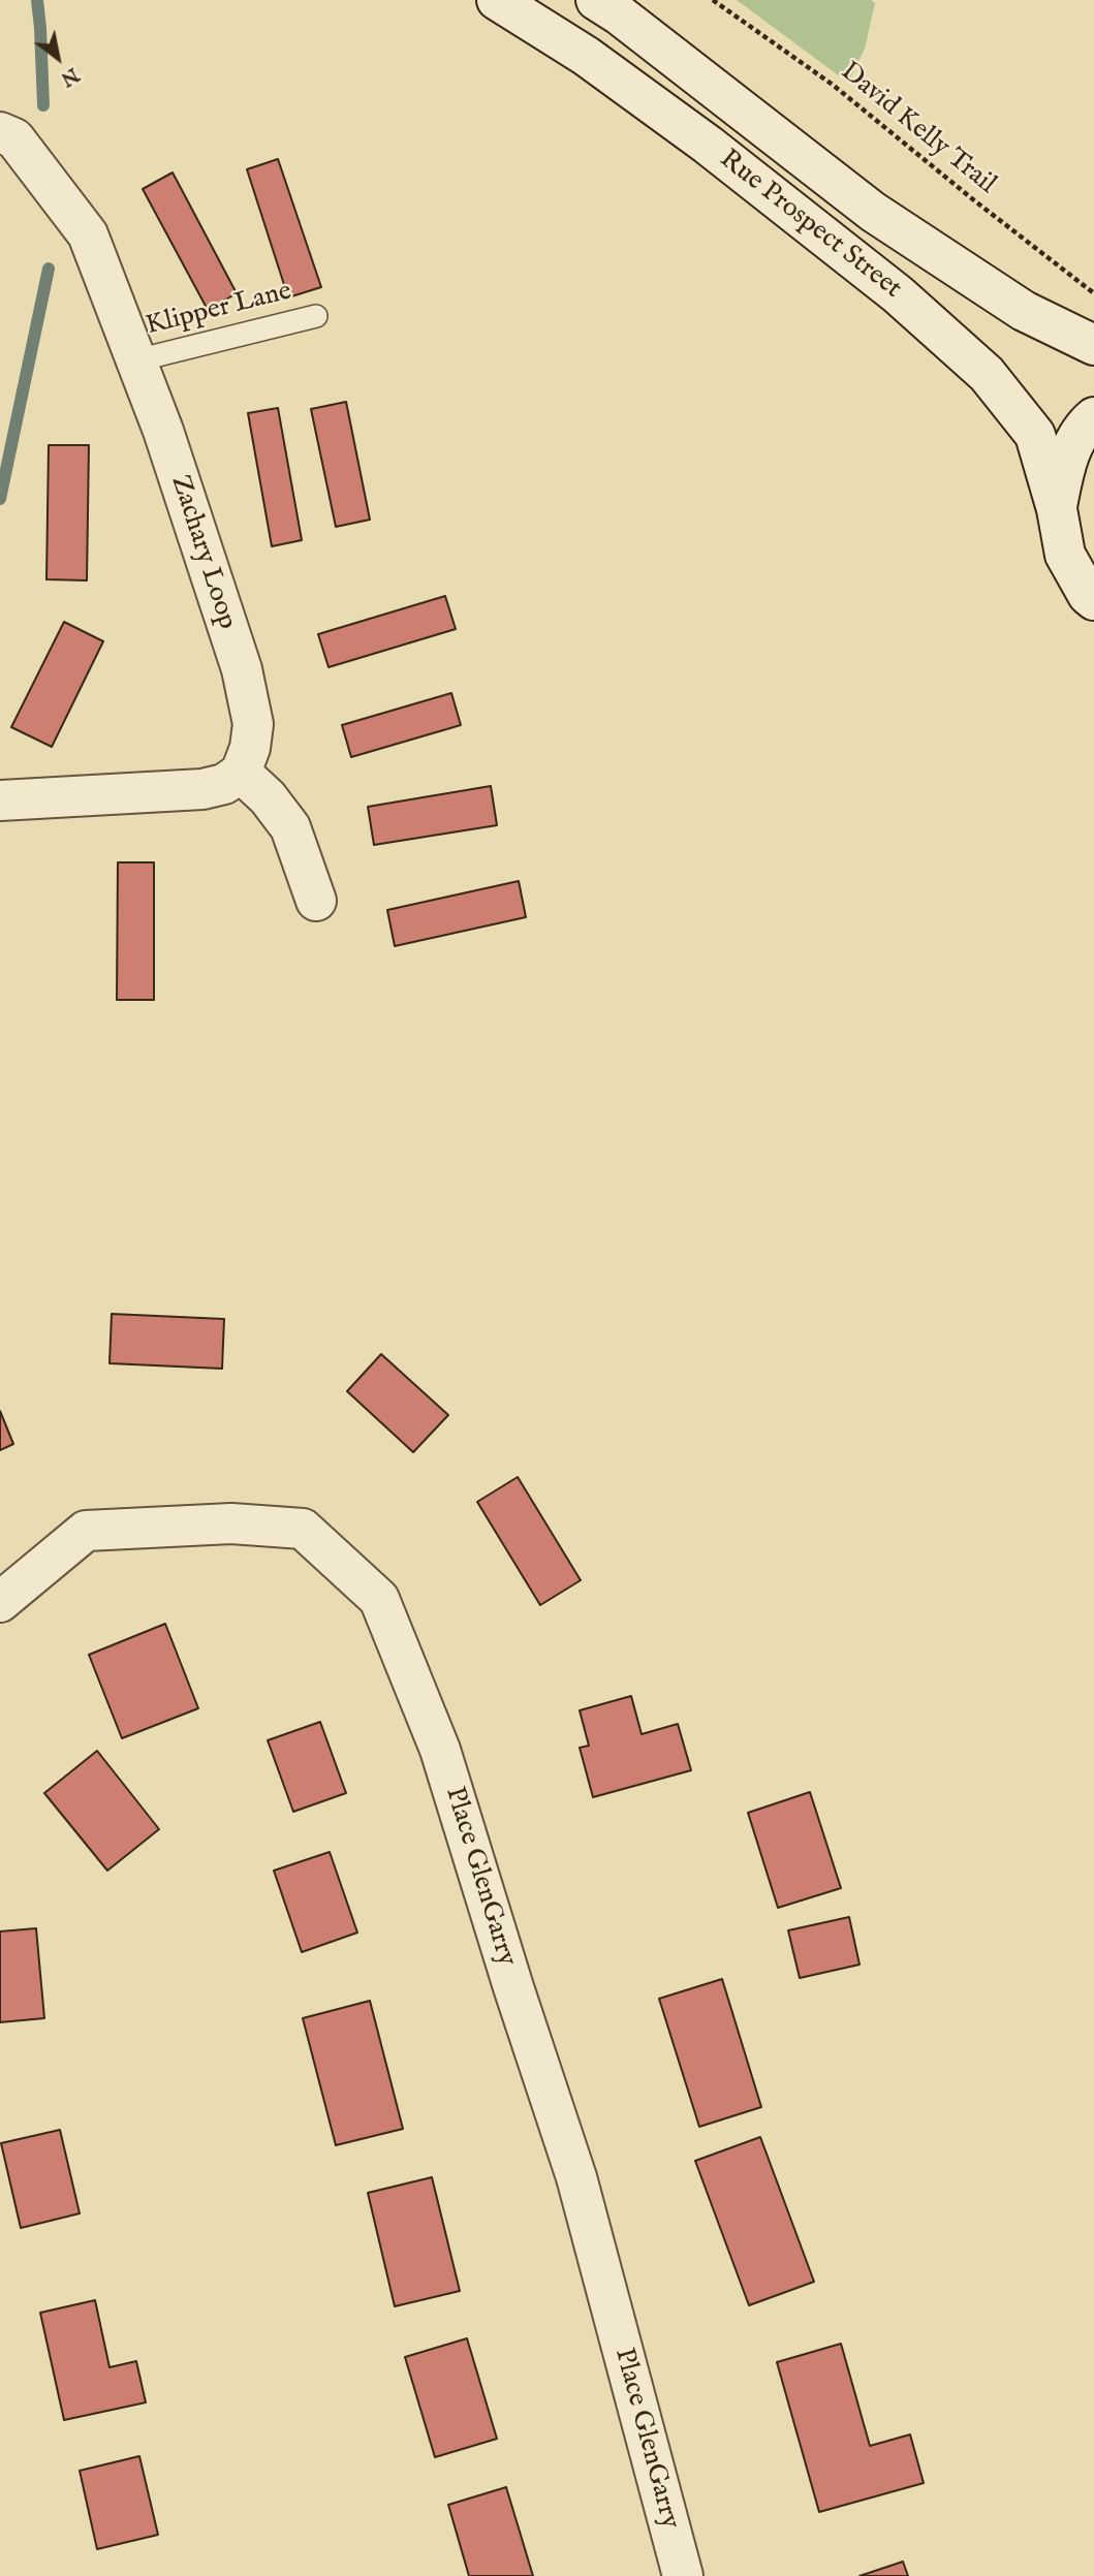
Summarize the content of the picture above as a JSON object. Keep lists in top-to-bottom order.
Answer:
{
  "streets": {
    "street": ["Rue Prospect Street", "Zachary Loop", "Place GlenGarry"],
    "lane": ["Klipper Lane"],
    "path": ["David Kelly Trail"]
  },
  "crossings": [
    ["Klipper Lane", "Zachary Loop"]
  ],
  "north": "bottom right"
}
